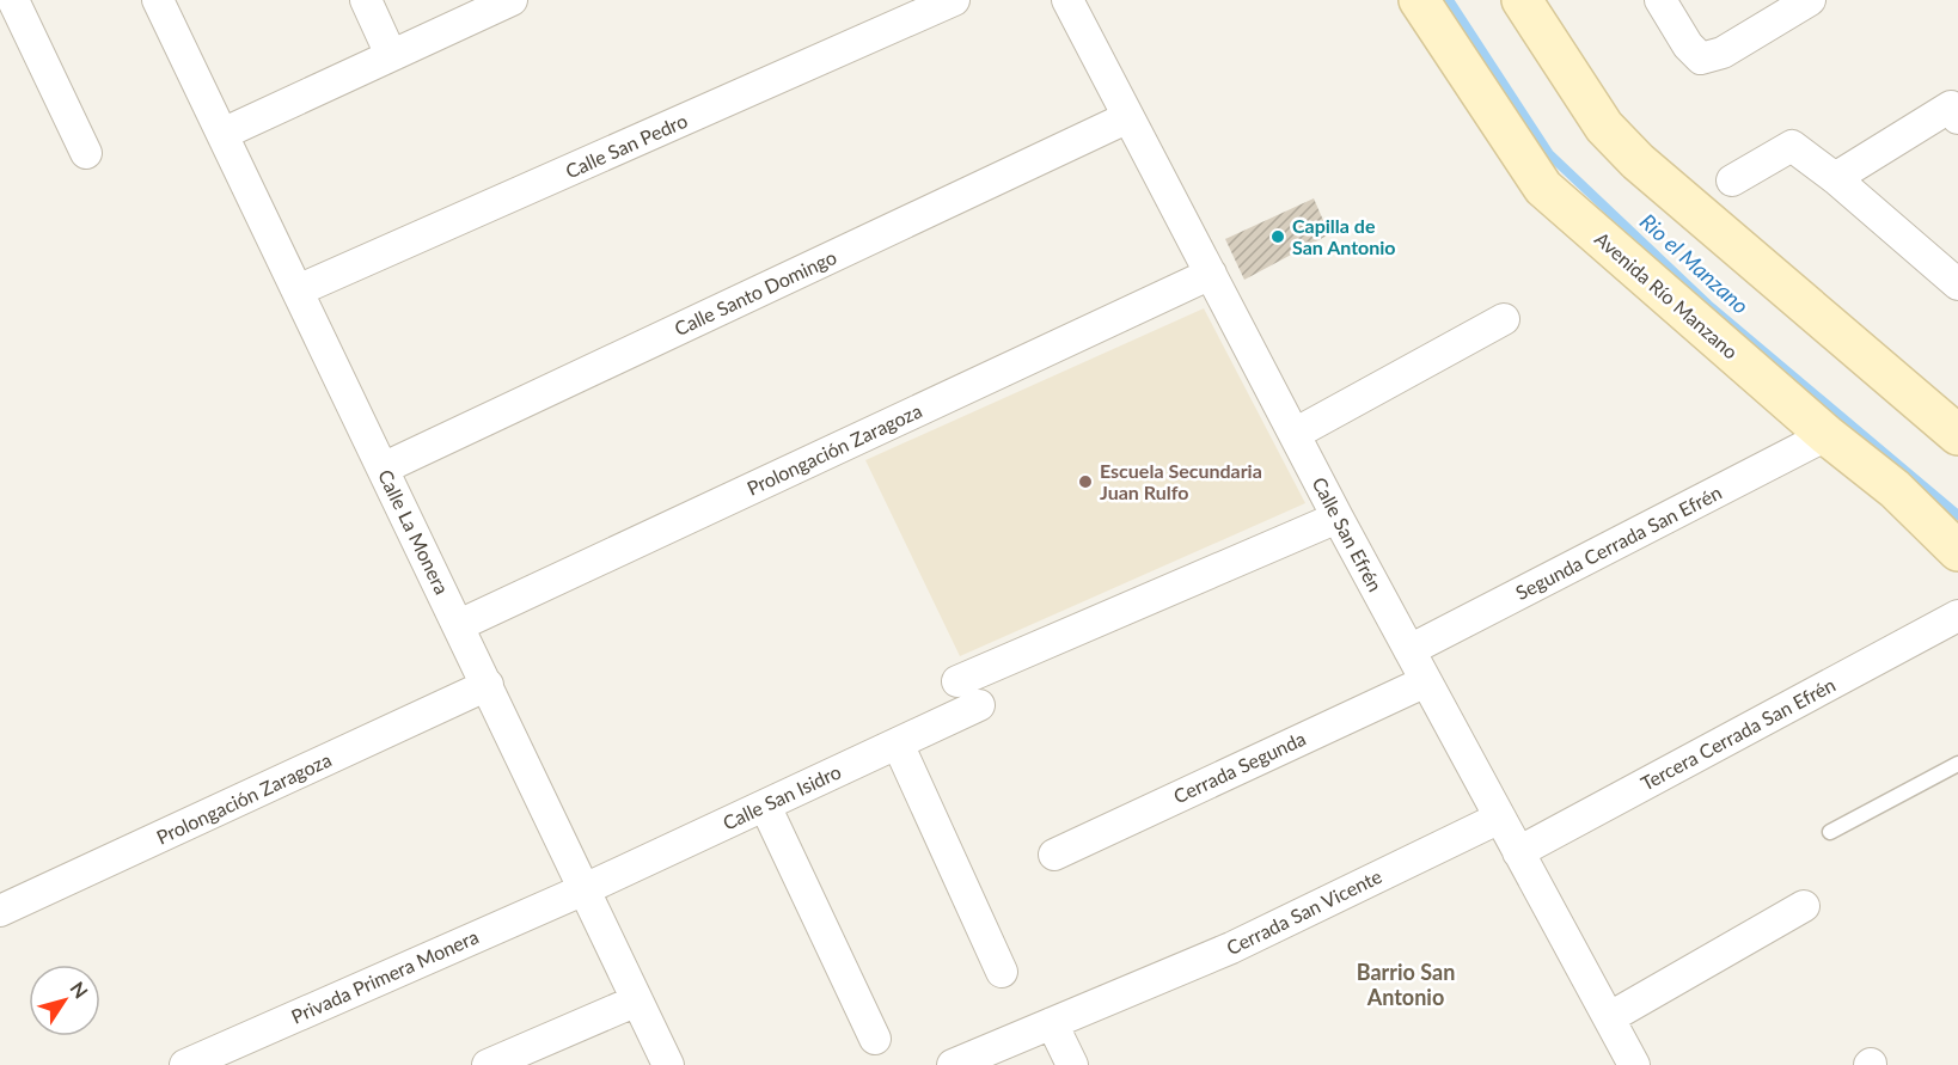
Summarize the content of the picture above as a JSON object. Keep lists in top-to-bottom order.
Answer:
{
  "streets": {
    "main road": ["Avenida Río Manzano"],
    "street": [
      "Calle San Pedro",
      "Calle Santo Domingo",
      "Prolongación Zaragoza",
      "Calle La Monera",
      "Calle San Efrén",
      "Segunda Cerrada San Efrén",
      "Tercera Cerrada San Efrén",
      "Cerrada Segunda",
      "Calle San Isidro",
      "Cerrada San Vicente",
      "Privada Primera Monera"
    ]
  },
  "crossings": [
    ["Calle San Pedro", "Calle La Monera"],
    ["Calle Santo Domingo", "Calle La Monera"],
    ["Calle Santo Domingo", "Calle San Efrén"],
    ["Avenida Río Manzano", "Segunda Cerrada San Efrén"],
    ["Prolongación Zaragoza", "Calle La Monera"],
    ["Prolongación Zaragoza", "Calle San Efrén"],
    ["Calle La Monera", "Calle San Isidro"],
    ["Calle La Monera", "Privada Primera Monera"],
    ["Calle San Efrén", "Segunda Cerrada San Efrén"],
    ["Calle San Efrén", "Tercera Cerrada San Efrén"],
    ["Calle San Efrén", "Cerrada Segunda"],
    ["Calle San Efrén", "Cerrada San Vicente"],
    ["Calle San Isidro", "Privada Primera Monera"]
  ],
  "districts": ["Barrio San Antonio"],
  "water": ["Rio el Manzano"],
  "places": ["Capilla de San Antonio", "Escuela Secundaria Juan Rulfo"],
  "north": "top right"
}
